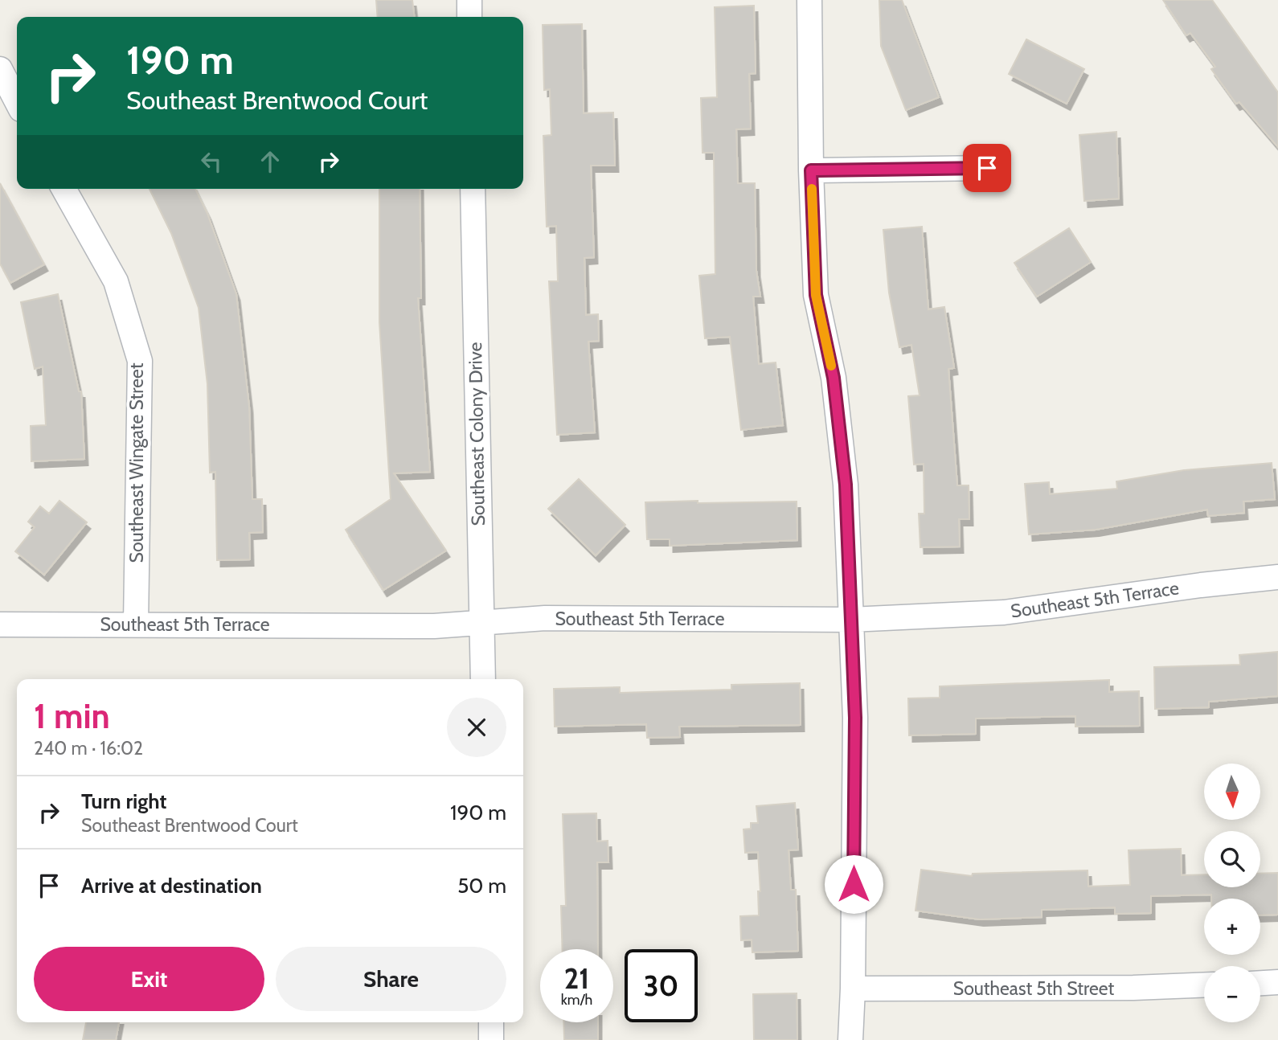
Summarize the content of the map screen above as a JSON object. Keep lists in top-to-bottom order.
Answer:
{
  "streets": {
    "street": [
      "Southeast Colony Drive",
      "Southeast Wingate Street",
      "Southeast 5th Terrace",
      "Southeast 5th Street"
    ]
  },
  "crossings": [
    ["Southeast Colony Drive", "Southeast 5th Terrace"],
    ["Southeast Wingate Street", "Southeast 5th Terrace"]
  ],
  "north": "bottom",
  "page": {
    "turn": ["190 m", "Southeast Brentwood Court"],
    "heading": ["1 min", "240 m · 16:02"],
    "map_buttons": ["+", "−"],
    "list": [
      {
        "name": "Turn right",
        "note": "Southeast Brentwood Court",
        "value": "190 m"
      },
      {
        "name": "Arrive at destination",
        "value": "50 m"
      }
    ],
    "buttons": ["Exit", "Share"],
    "speed": "21 km/h",
    "limit": "30"
  }
}
